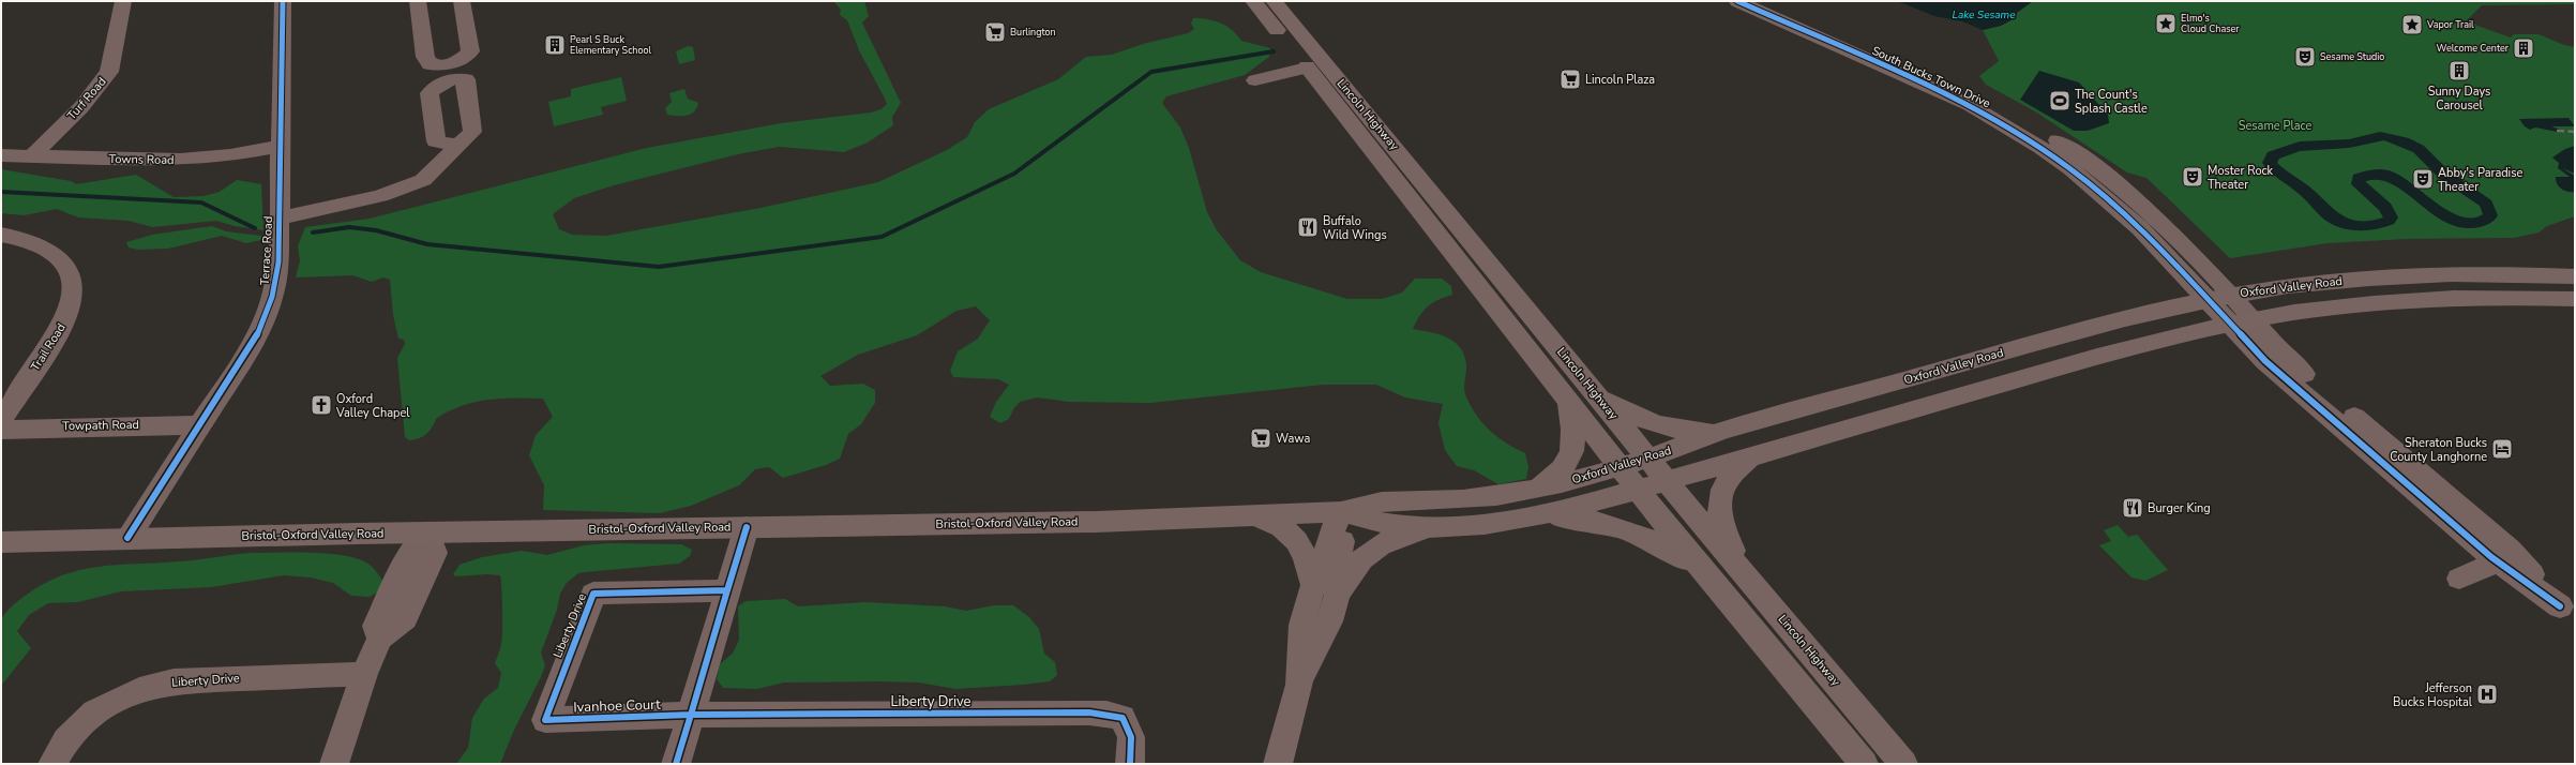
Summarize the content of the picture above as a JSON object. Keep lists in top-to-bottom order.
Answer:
{
  "streets": {
    "main road": ["Lincoln Highway", "Oxford Valley Road", "Bristol-Oxford Valley Road"],
    "street": [
      "South Bucks Town Drive",
      "Turf Road",
      "Towns Road",
      "Terrace Road",
      "Trail Road",
      "Towpath Road",
      "Liberty Drive",
      "Ivanhoe Court"
    ]
  },
  "crossings": [
    ["South Bucks Town Drive", "Oxford Valley Road"],
    ["Turf Road", "Towns Road"],
    ["Lincoln Highway", "Oxford Valley Road"],
    ["Towns Road", "Terrace Road"],
    ["Terrace Road", "Towpath Road"],
    ["Terrace Road", "Bristol-Oxford Valley Road"],
    ["Oxford Valley Road", "Bristol-Oxford Valley Road"],
    ["Liberty Drive", "Ivanhoe Court"]
  ],
  "water": ["Lake Sesame"],
  "parks": ["Sesame Place"],
  "places": {
    "place": ["Elmo's Cloud Chaser", "Vapor Trail"],
    "supermarket": ["Burlington", "Lincoln Plaza", "Wawa"],
    "building": ["Pearl S Buck Elementary School", "Welcome Center", "Sunny Days Carousel"],
    "theatre": ["Sesame Studio", "Moster Rock Theater", "Abby's Paradise Theater"],
    "sports": ["The Count's Splash Castle"],
    "restaurant": ["Buffalo Wild Wings", "Burger King"],
    "church": ["Oxford Valley Chapel"],
    "hotel": ["Sheraton Bucks County Langhorne"],
    "hospital": ["Jefferson Bucks Hospital"]
  }
}
